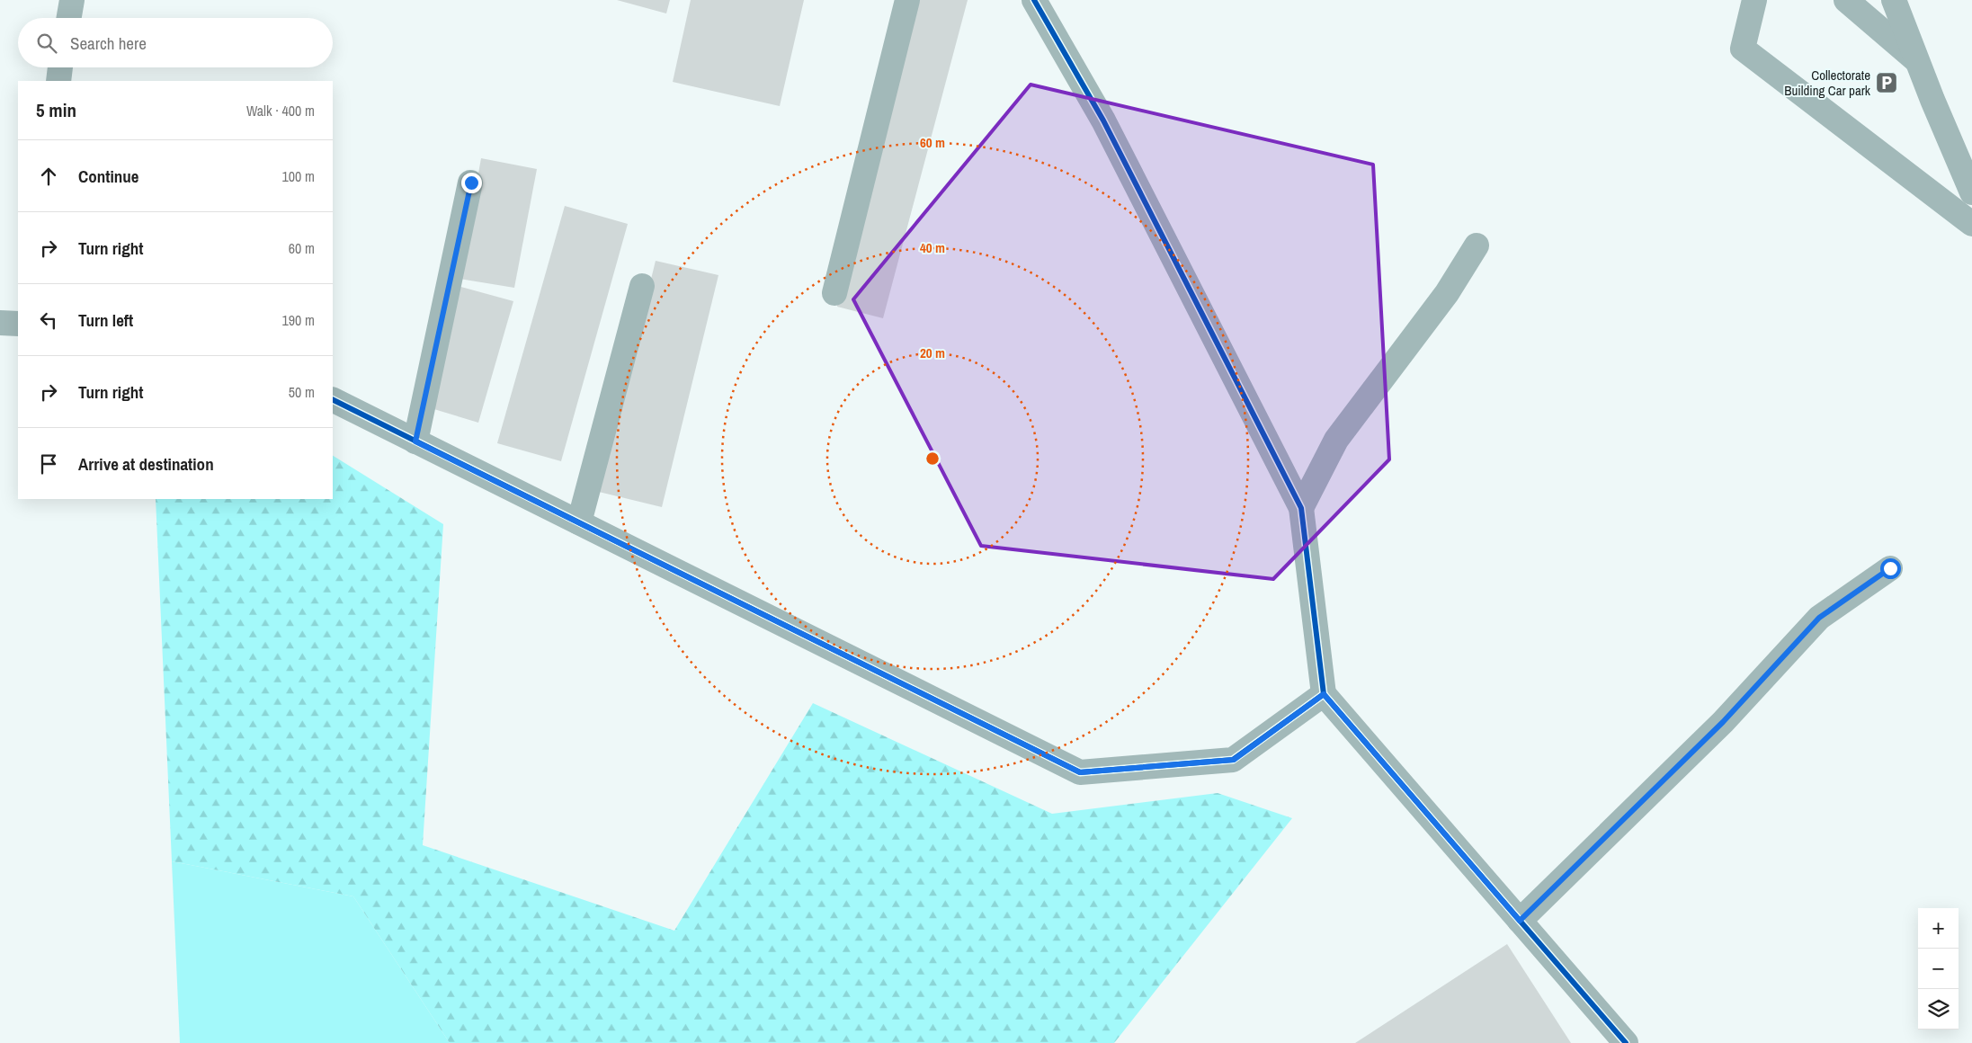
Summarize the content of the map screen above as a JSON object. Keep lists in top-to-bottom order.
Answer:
{
  "places": {
    "parking": ["Collectorate Building Car park"]
  },
  "page": {
    "search": "Search here",
    "heading": ["5 min", "Walk · 400 m"],
    "list": [
      ["Continue", "100 m"],
      ["Turn right", "60 m"],
      ["Turn left", "190 m"],
      ["Turn right", "50 m"],
      "Arrive at destination"
    ],
    "map_buttons": ["+", "−"]
  },
  "rings": ["60 m", "40 m", "20 m"]
}
